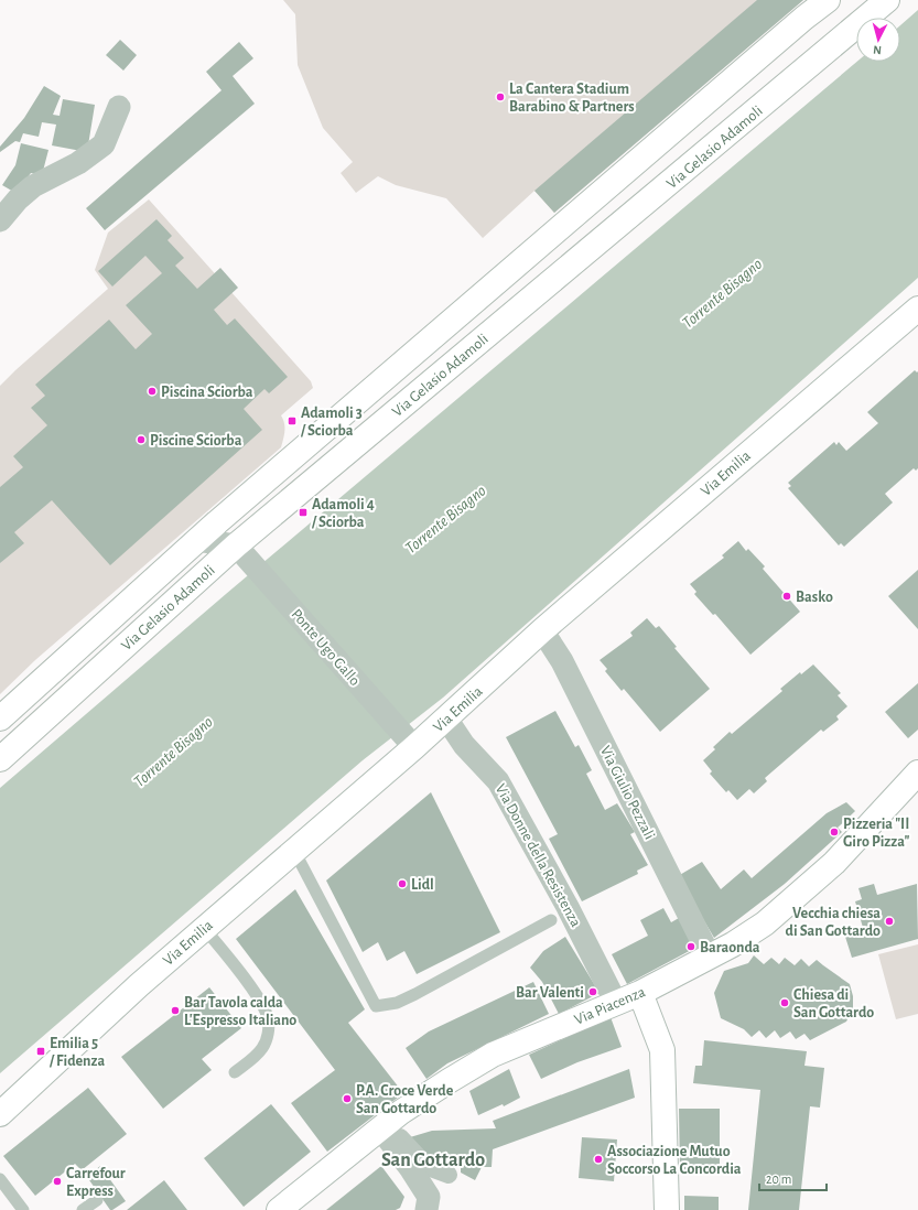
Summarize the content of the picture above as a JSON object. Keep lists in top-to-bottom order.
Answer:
{
  "streets": {
    "main road": ["Via Gelasio Adamoli", "Via Emilia", "Via Piacenza"],
    "street": ["Ponte Ugo Gallo", "Via Giulio Pezzali", "Via Donne della Resistenza"]
  },
  "crossings": [
    ["Via Gelasio Adamoli", "Ponte Ugo Gallo"],
    ["Via Emilia", "Ponte Ugo Gallo"],
    ["Via Emilia", "Via Giulio Pezzali"],
    ["Via Emilia", "Via Donne della Resistenza"],
    ["Via Giulio Pezzali", "Via Piacenza"],
    ["Via Donne della Resistenza", "Via Piacenza"]
  ],
  "districts": ["San Gottardo"],
  "water": ["Torrente Bisagno"],
  "places": {
    "other": [
      "La Cantera Stadium Barabino & Partners",
      "Piscina Sciorba",
      "Piscine Sciorba",
      "Basko",
      "Pizzeria \"Il Giro Pizza\"",
      "Lidl",
      "Vecchia chiesa di San Gottardo",
      "Baraonda",
      "Bar Valenti",
      "Chiesa di San Gottardo",
      "Bar Tavola calda L'Espresso Italiano",
      "P.A. Croce Verde San Gottardo",
      "Associazione Mutuo Soccorso La Concordia",
      "Carrefour Express"
    ],
    "transit": ["Adamoli 3 / Sciorba", "Adamoli 4 / Sciorba", "Emilia 5 / Fidenza"]
  },
  "scale_bar": "20 m",
  "north": "bottom"
}
